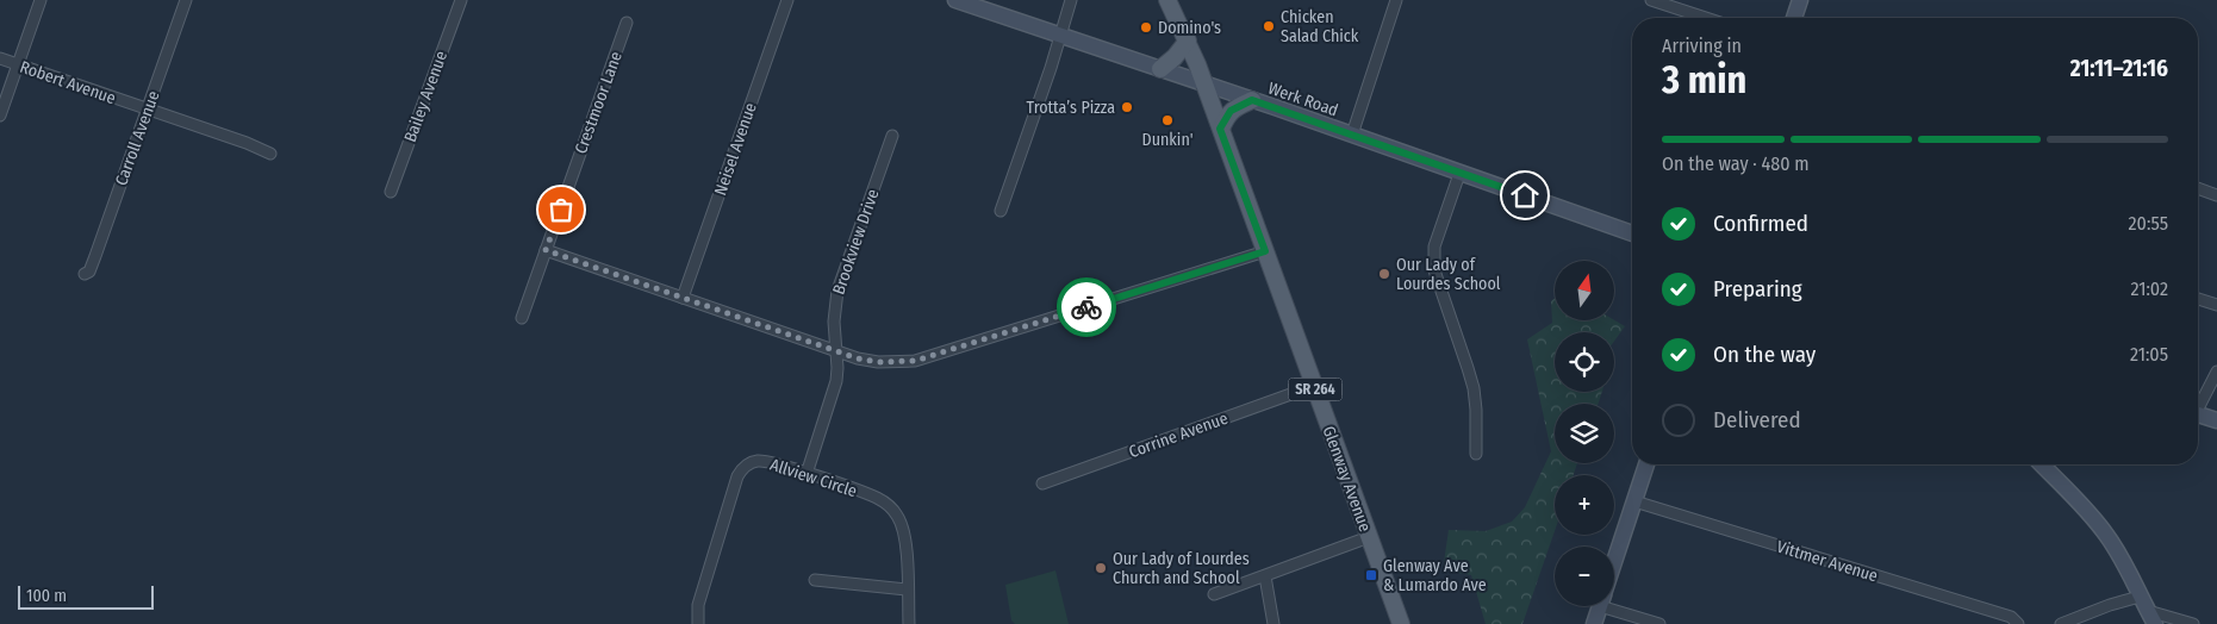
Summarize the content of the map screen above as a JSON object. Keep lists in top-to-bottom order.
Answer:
{
  "streets": {
    "main road": ["Werk Road", "SR 264", "Glenway Avenue"],
    "street": [
      "Robert Avenue",
      "Bailey Avenue",
      "Crestmoor Lane",
      "Carroll Avenue",
      "Neisel Avenue",
      "Brookview Drive",
      "Corrine Avenue",
      "Allview Circle",
      "Vittmer Avenue"
    ]
  },
  "crossings": [
    ["Robert Avenue", "Carroll Avenue"],
    ["Werk Road", "Glenway Avenue"],
    ["Brookview Drive", "Allview Circle"],
    ["Corrine Avenue", "Glenway Avenue"]
  ],
  "places": {
    "other": [
      "Chicken Salad Chick",
      "Domino's",
      "Trotta’s Pizza",
      "Dunkin'",
      "Our Lady of Lourdes School",
      "Our Lady of Lourdes Church and School"
    ],
    "transit": ["Glenway Ave & Lumardo Ave"]
  },
  "scale_bar": "100 m",
  "north": "top",
  "page": {
    "heading": ["3 min", "Arriving in", "21:11–21:16"],
    "bar": "On the way · 480 m",
    "list": [
      ["Confirmed", "20:55"],
      ["Preparing", "21:02"],
      ["On the way", "21:05"],
      "Delivered"
    ],
    "map_buttons": ["+", "−"],
    "scale": "100 m"
  }
}
